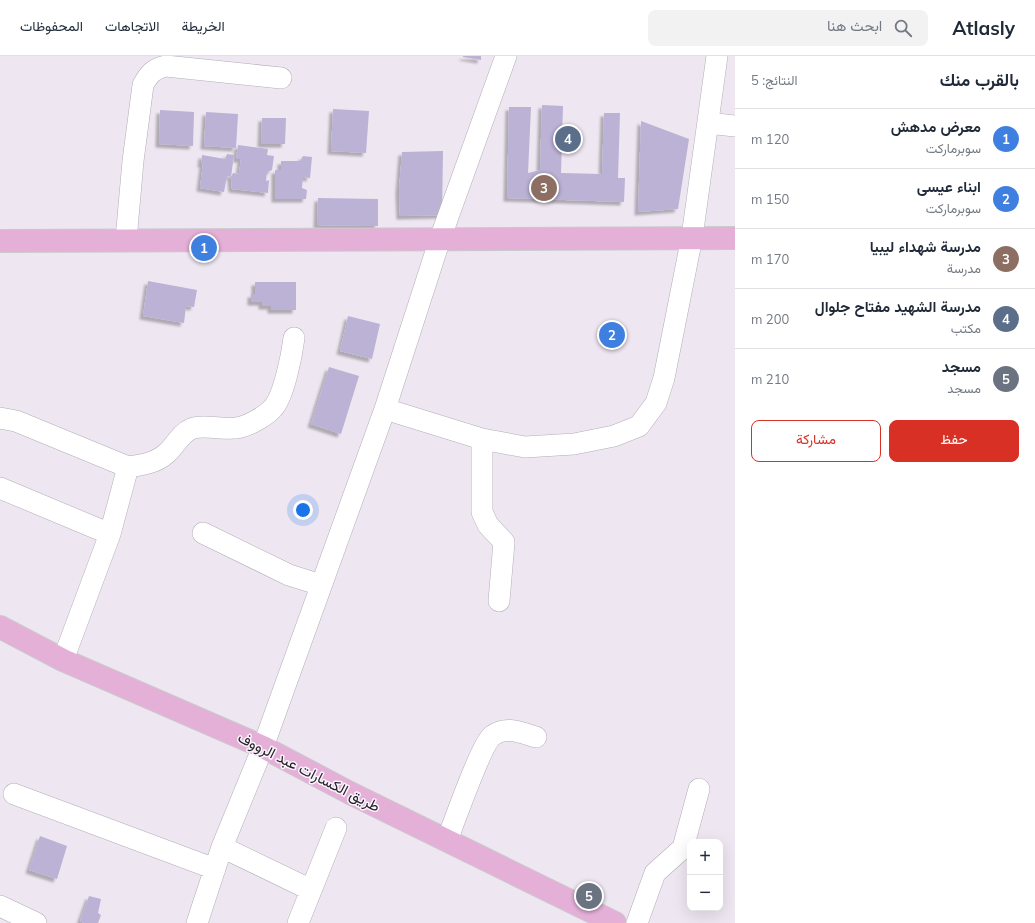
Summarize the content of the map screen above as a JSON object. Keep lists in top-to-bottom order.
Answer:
{
  "streets": {
    "main road": ["طريق الكسارات عبد الرووف"]
  },
  "page": {
    "header": "Atlasly",
    "search": "ابحث هنا",
    "nav": ["الخريطة", "الاتجاهات", "المحفوظات"],
    "heading": ["بالقرب منك", "النتائج: 5"],
    "list": [
      {
        "mark": "1",
        "name": "معرض مدهش",
        "note": "سوبرماركت",
        "value": "120 m"
      },
      {
        "mark": "2",
        "name": "ابناء عيسى",
        "note": "سوبرماركت",
        "value": "150 m"
      },
      {
        "mark": "3",
        "name": "مدرسة شهداء ليبيا",
        "note": "مدرسة",
        "value": "170 m"
      },
      {
        "mark": "4",
        "name": "مدرسة الشهيد مفتاح جلوال",
        "note": "مكتب",
        "value": "200 m"
      },
      {
        "mark": "5",
        "name": "مسجد",
        "note": "مسجد",
        "value": "210 m"
      }
    ],
    "pins": [
      "4",
      "3",
      "1",
      "2",
      "5"
    ],
    "buttons": ["حفظ", "مشاركة"],
    "map_buttons": ["+", "−"]
  }
}
